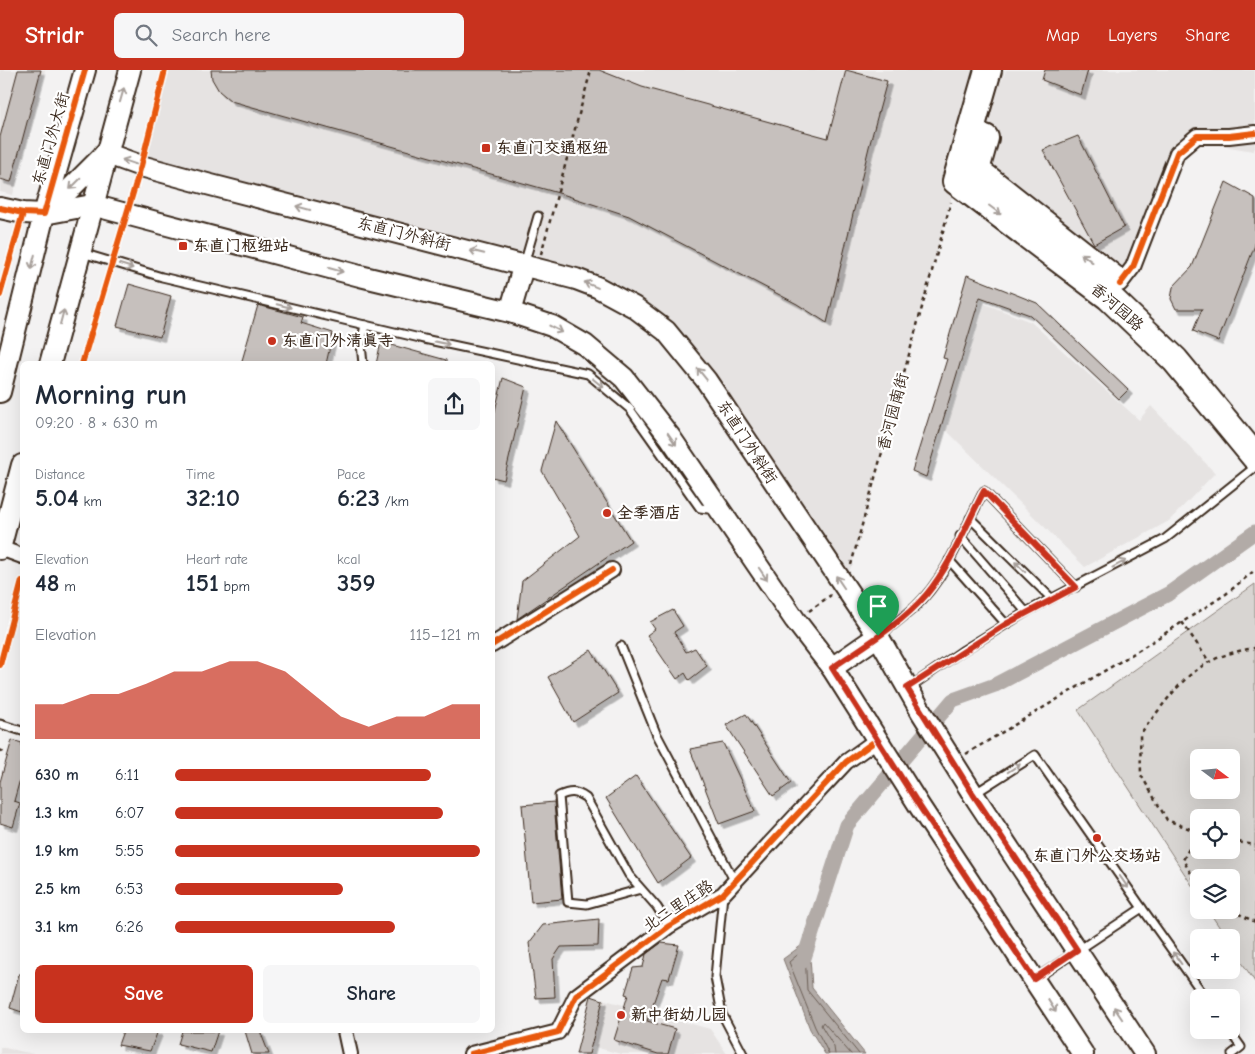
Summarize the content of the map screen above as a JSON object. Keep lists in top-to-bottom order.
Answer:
{
  "streets": {
    "highway": ["香河园路"],
    "main road": ["东直门外大街", "东直门外斜街"],
    "street": ["北二里庄路"],
    "path": ["香河园南街"]
  },
  "crossings": [
    ["东直门外斜街", "香河园南街"],
    ["香河园路", "香河园南街"]
  ],
  "places": {
    "transit": ["东直门交通枢纽", "东直门枢纽站"],
    "other": [
      "东直门外清真寺",
      "全季酒店",
      "东直门外公交场站",
      "新中街幼儿园"
    ]
  },
  "north": "right",
  "page": {
    "header": "Stridr",
    "search": "Search here",
    "nav": ["Map", "Layers", "Share"],
    "heading": ["Morning run", "09:20 · 8 × 630 m"],
    "stats": [
      ["Distance", "5.04 km"],
      ["Time", "32:10"],
      ["Pace", "6:23 /km"],
      ["Elevation", "48 m"],
      ["Heart rate", "151 bpm"],
      ["kcal", "359"]
    ],
    "chart": ["Elevation", "115–121 m"],
    "map_buttons": ["+", "−"],
    "list": [
      {
        "name": "630 m",
        "note": "6:11"
      },
      {
        "name": "1.3 km",
        "note": "6:07"
      },
      {
        "name": "1.9 km",
        "note": "5:55"
      },
      {
        "name": "2.5 km",
        "note": "6:53"
      },
      {
        "name": "3.1 km",
        "note": "6:26"
      }
    ],
    "buttons": ["Save", "Share"]
  }
}
